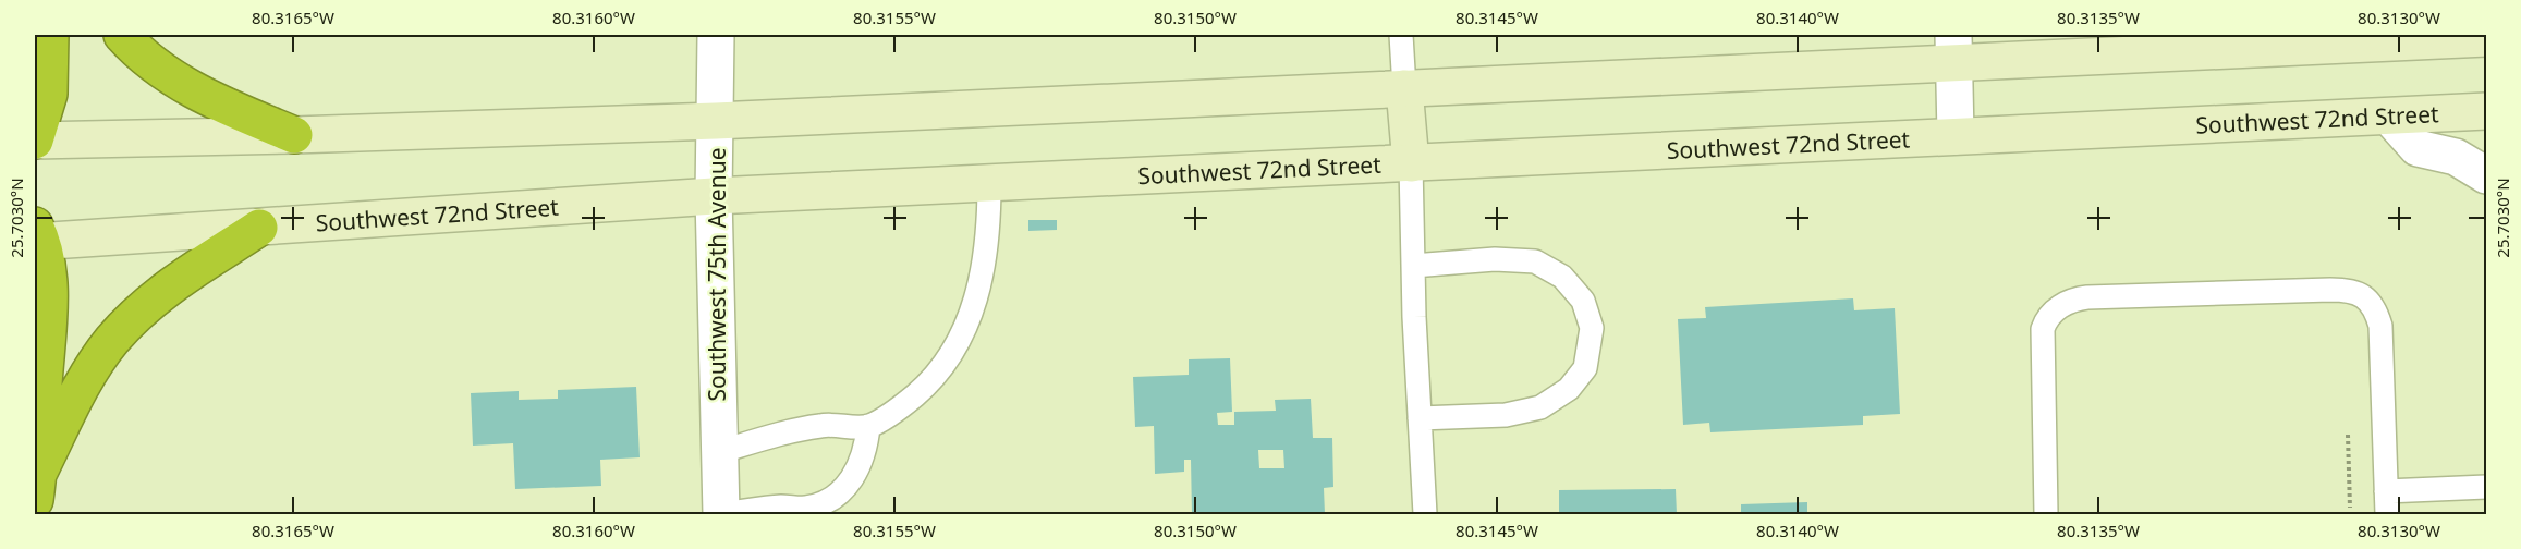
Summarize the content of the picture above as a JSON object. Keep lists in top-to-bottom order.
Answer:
{
  "streets": {
    "main road": ["Southwest 72nd Street"],
    "street": ["Southwest 75th Avenue"]
  },
  "crossings": [
    ["Southwest 72nd Street", "Southwest 75th Avenue"]
  ],
  "coordinates": [
    "80.3165°W",
    "80.3160°W",
    "80.3155°W",
    "80.3150°W",
    "80.3145°W",
    "80.3140°W",
    "80.3135°W",
    "80.3130°W",
    "25.7030°N"
  ]
}
